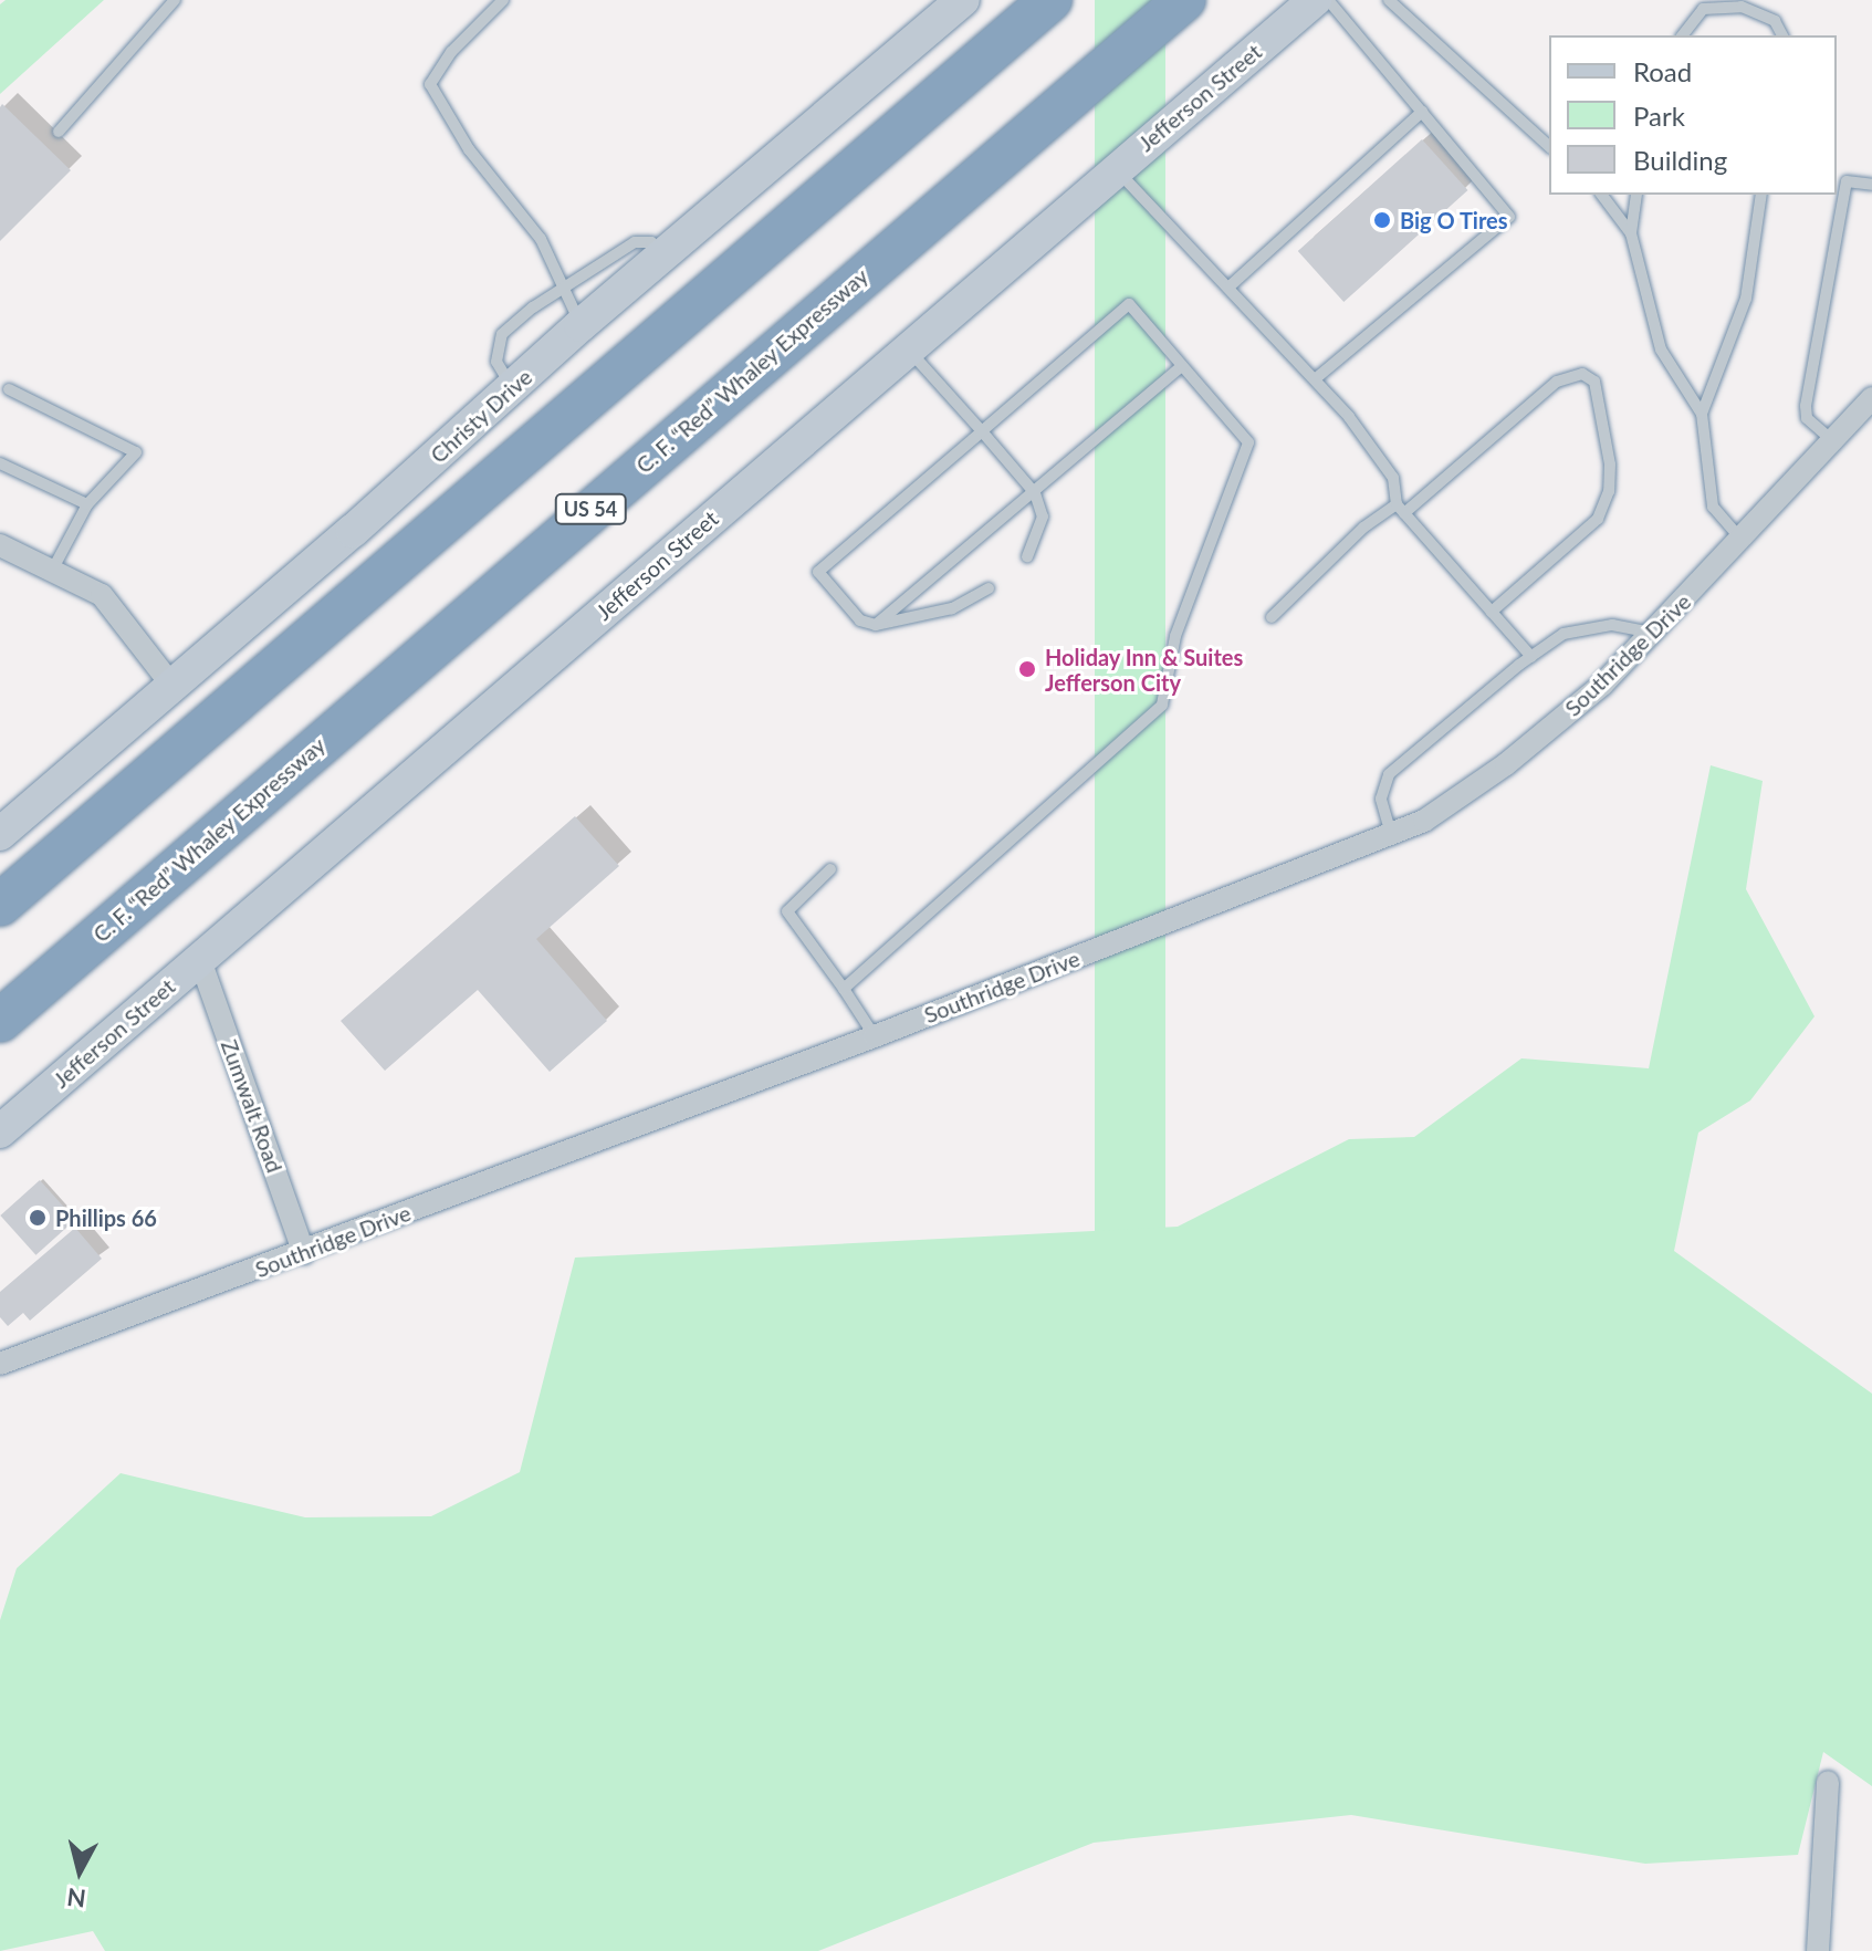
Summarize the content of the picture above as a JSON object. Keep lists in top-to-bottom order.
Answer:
{
  "streets": {
    "highway": ["C. F. “Red” Whaley Expressway", "US 54"],
    "street": [
      "Jefferson Street",
      "Christy Drive",
      "Southridge Drive",
      "Zumwalt Road"
    ]
  },
  "crossings": [
    ["Jefferson Street", "Zumwalt Road"],
    ["Southridge Drive", "Zumwalt Road"]
  ],
  "places": ["Big O Tires", "Holiday Inn & Suites Jefferson City", "Phillips 66"],
  "legend": ["Road", "Park", "Building"],
  "north": "bottom"
}
